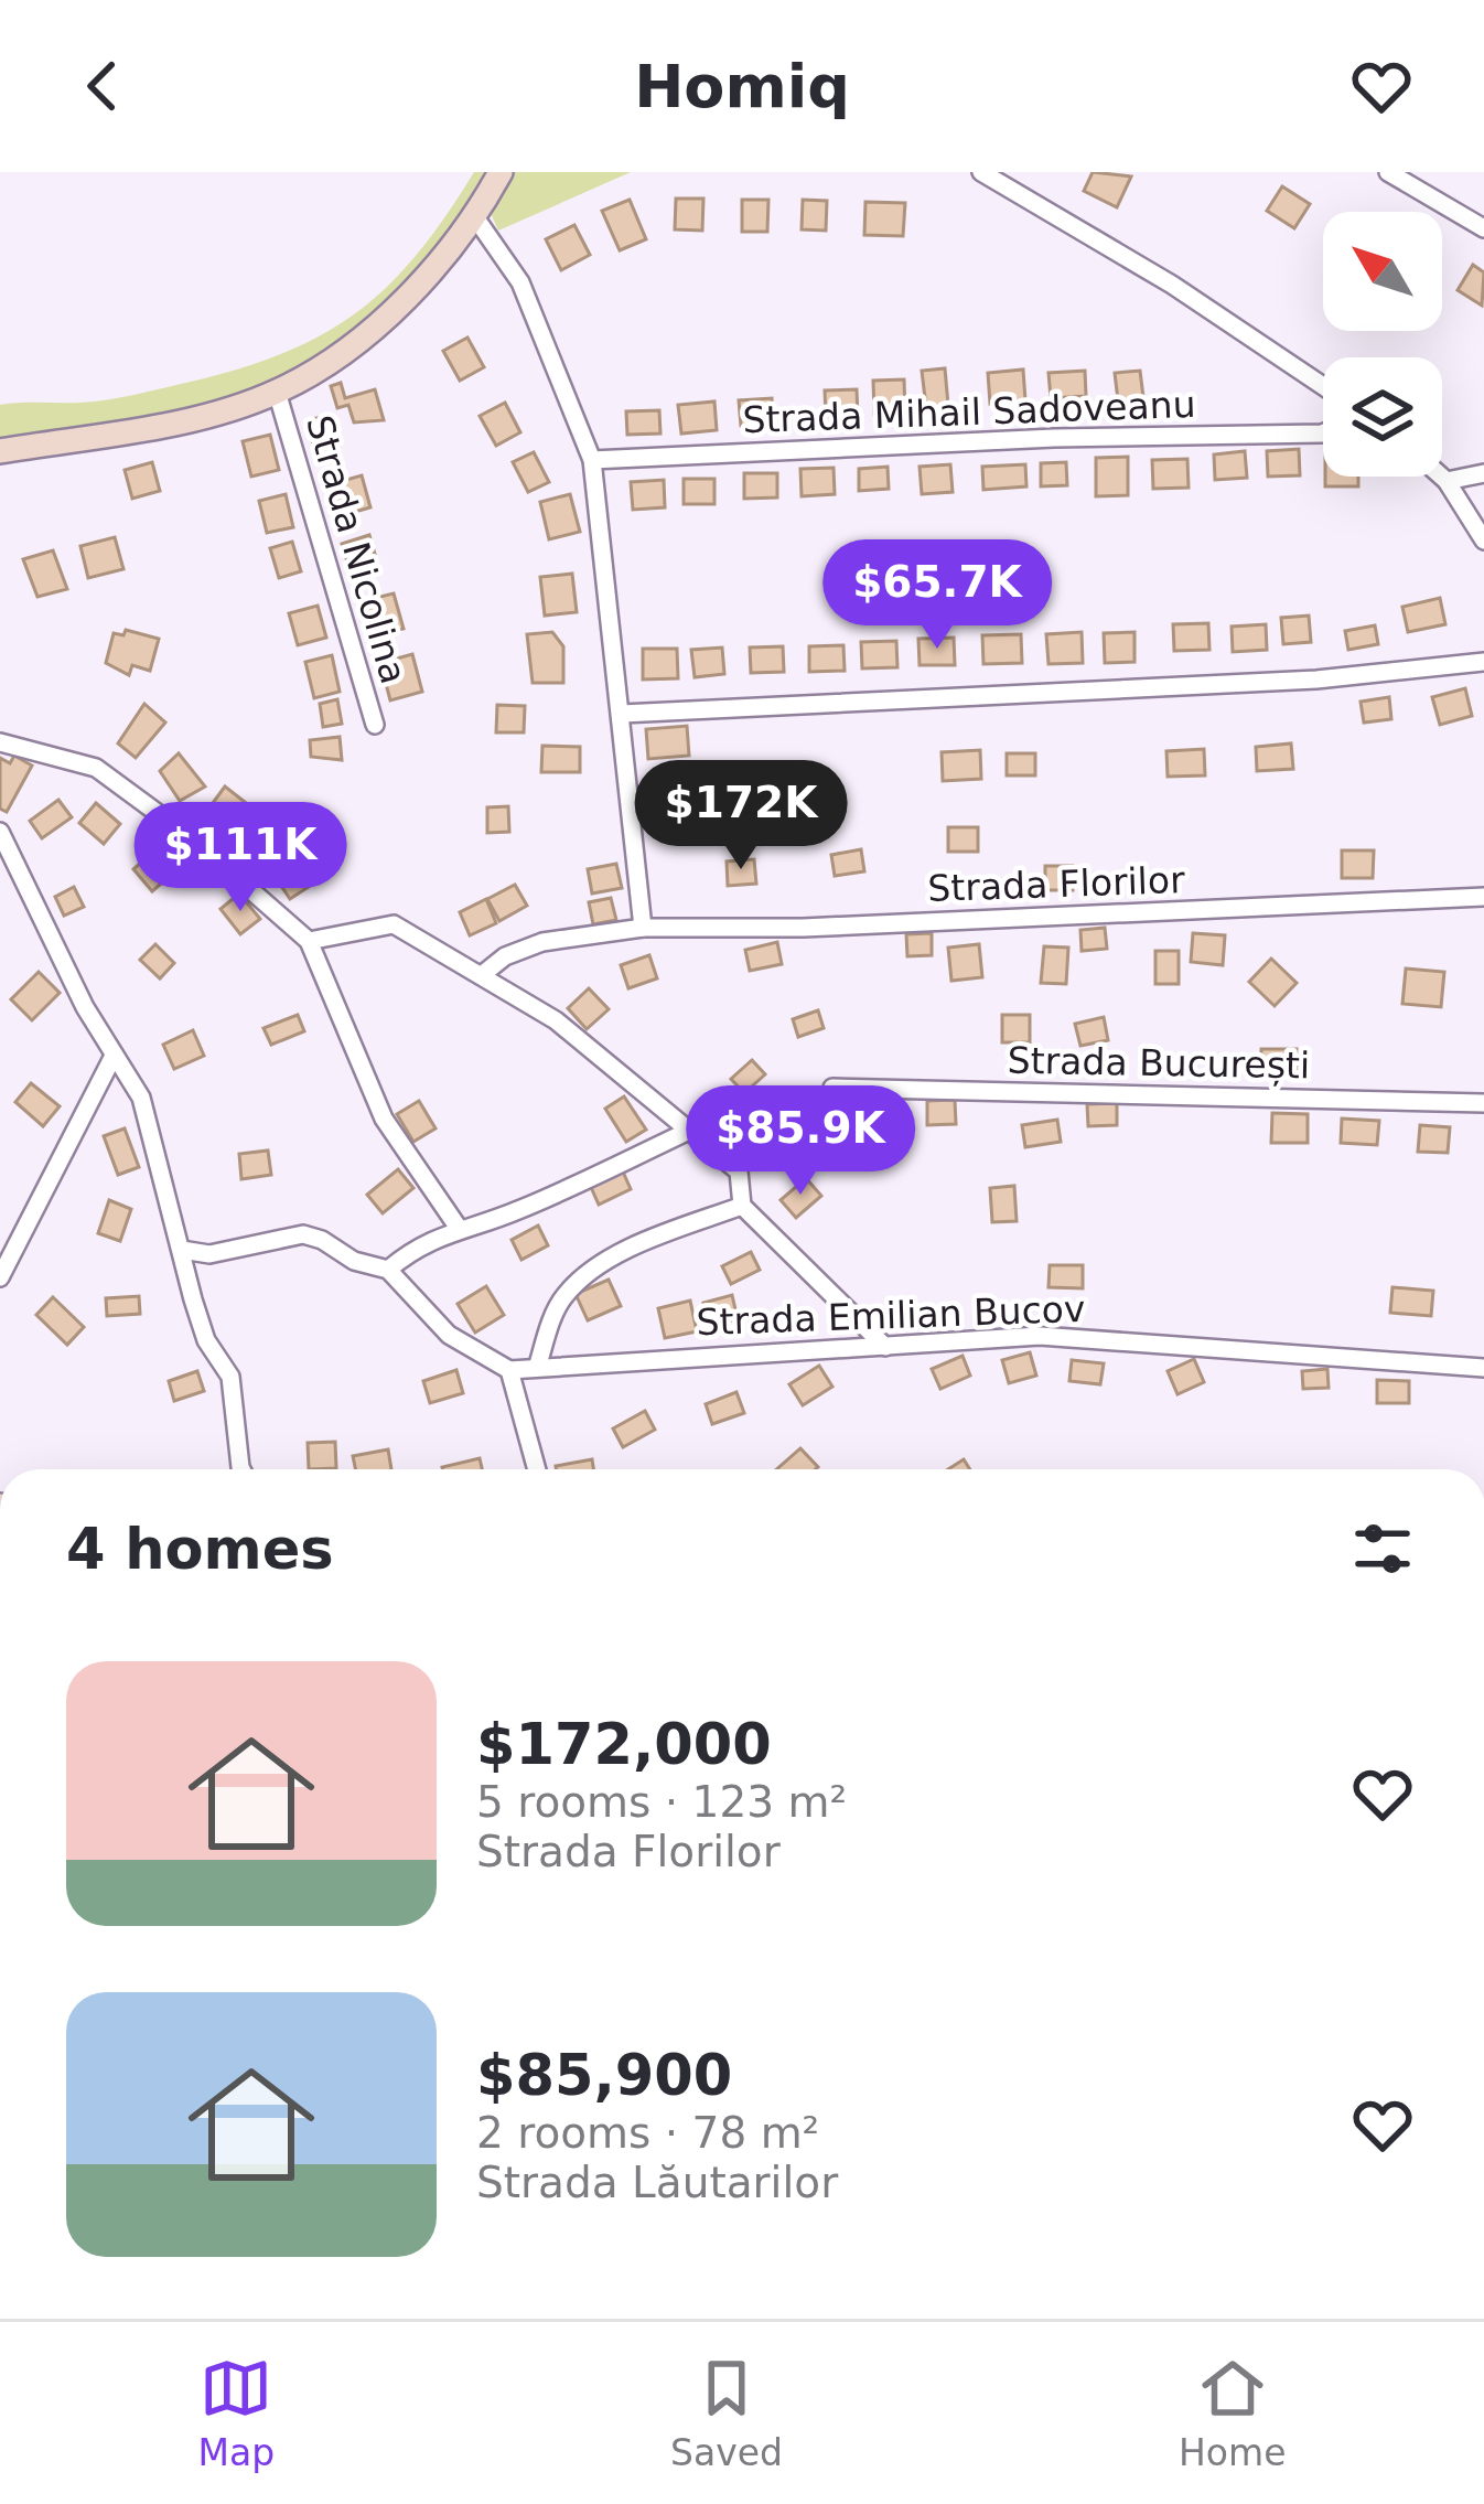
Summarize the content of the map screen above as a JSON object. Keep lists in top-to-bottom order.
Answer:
{
  "streets": {
    "street": [
      "Strada Mihail Sadoveanu",
      "Strada Nicolina",
      "Strada Florilor",
      "Strada București",
      "Strada Emilian Bucov"
    ]
  },
  "north": "top left",
  "page": {
    "header": "Homiq",
    "price": [
      "$65.7K",
      "$172K",
      "$111K",
      "$85.9K"
    ],
    "heading": "4 homes",
    "list": [
      {
        "name": "$172,000",
        "note": "5 rooms · 123 m² · Strada Florilor"
      },
      {
        "name": "$85,900",
        "note": "2 rooms · 78 m² · Strada Lăutarilor"
      }
    ],
    "tabs": ["Map", "Saved", "Home"]
  }
}
